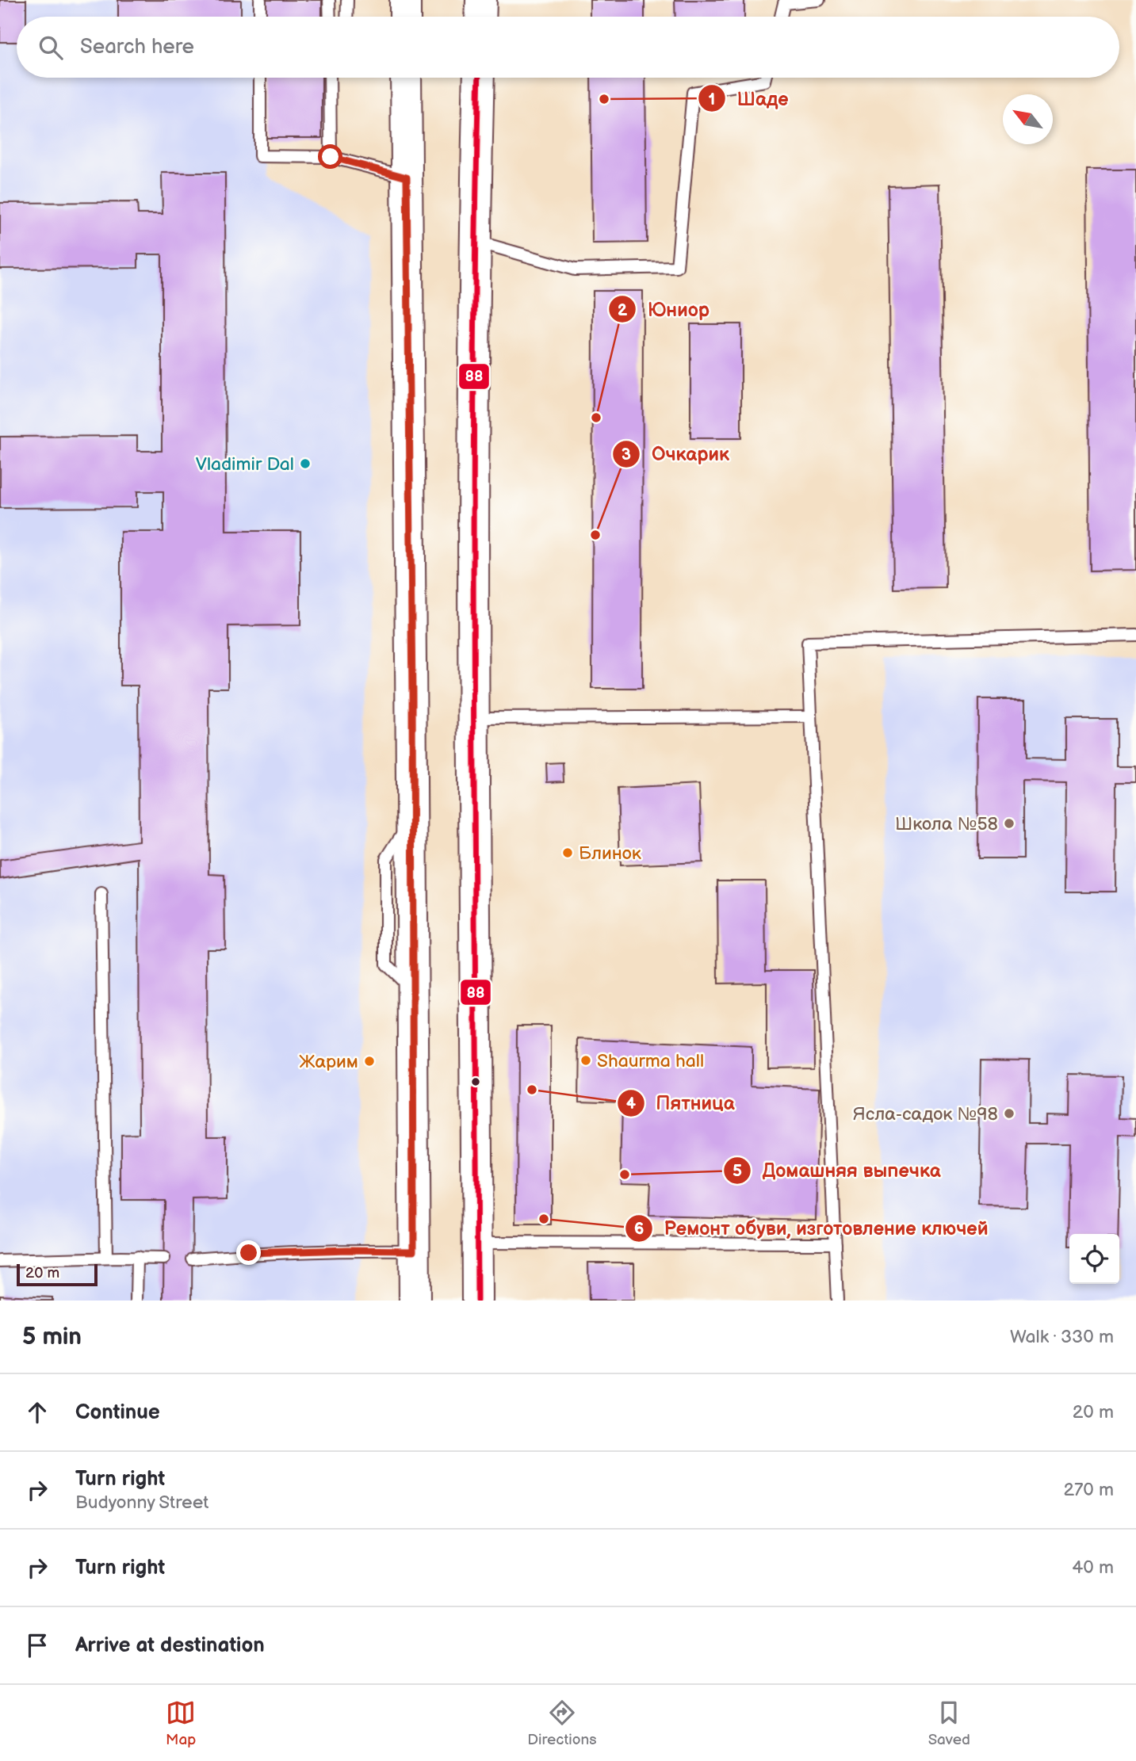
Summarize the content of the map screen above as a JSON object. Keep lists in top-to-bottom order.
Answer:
{
  "places": [
    "Шаде",
    "Юниор",
    "Vladimir Dal",
    "Очкарик",
    "Школа №58",
    "Блинок",
    "Shaurma hall",
    "Жарим",
    "Пятница",
    "Ясла-садок №98",
    "Домашняя выпечка",
    "Ремонт обуви, изготовление ключей"
  ],
  "lines": ["transit line 88"],
  "scale_bar": "20 m",
  "north": "top left",
  "page": {
    "search": "Search here",
    "scale": "20 m",
    "heading": ["5 min", "Walk · 330 m"],
    "list": [
      ["Continue", "20 m"],
      ["Turn right", "Budyonny Street", "270 m"],
      ["Turn right", "40 m"],
      "Arrive at destination"
    ],
    "nav": ["Map", "Directions", "Saved"]
  }
}
